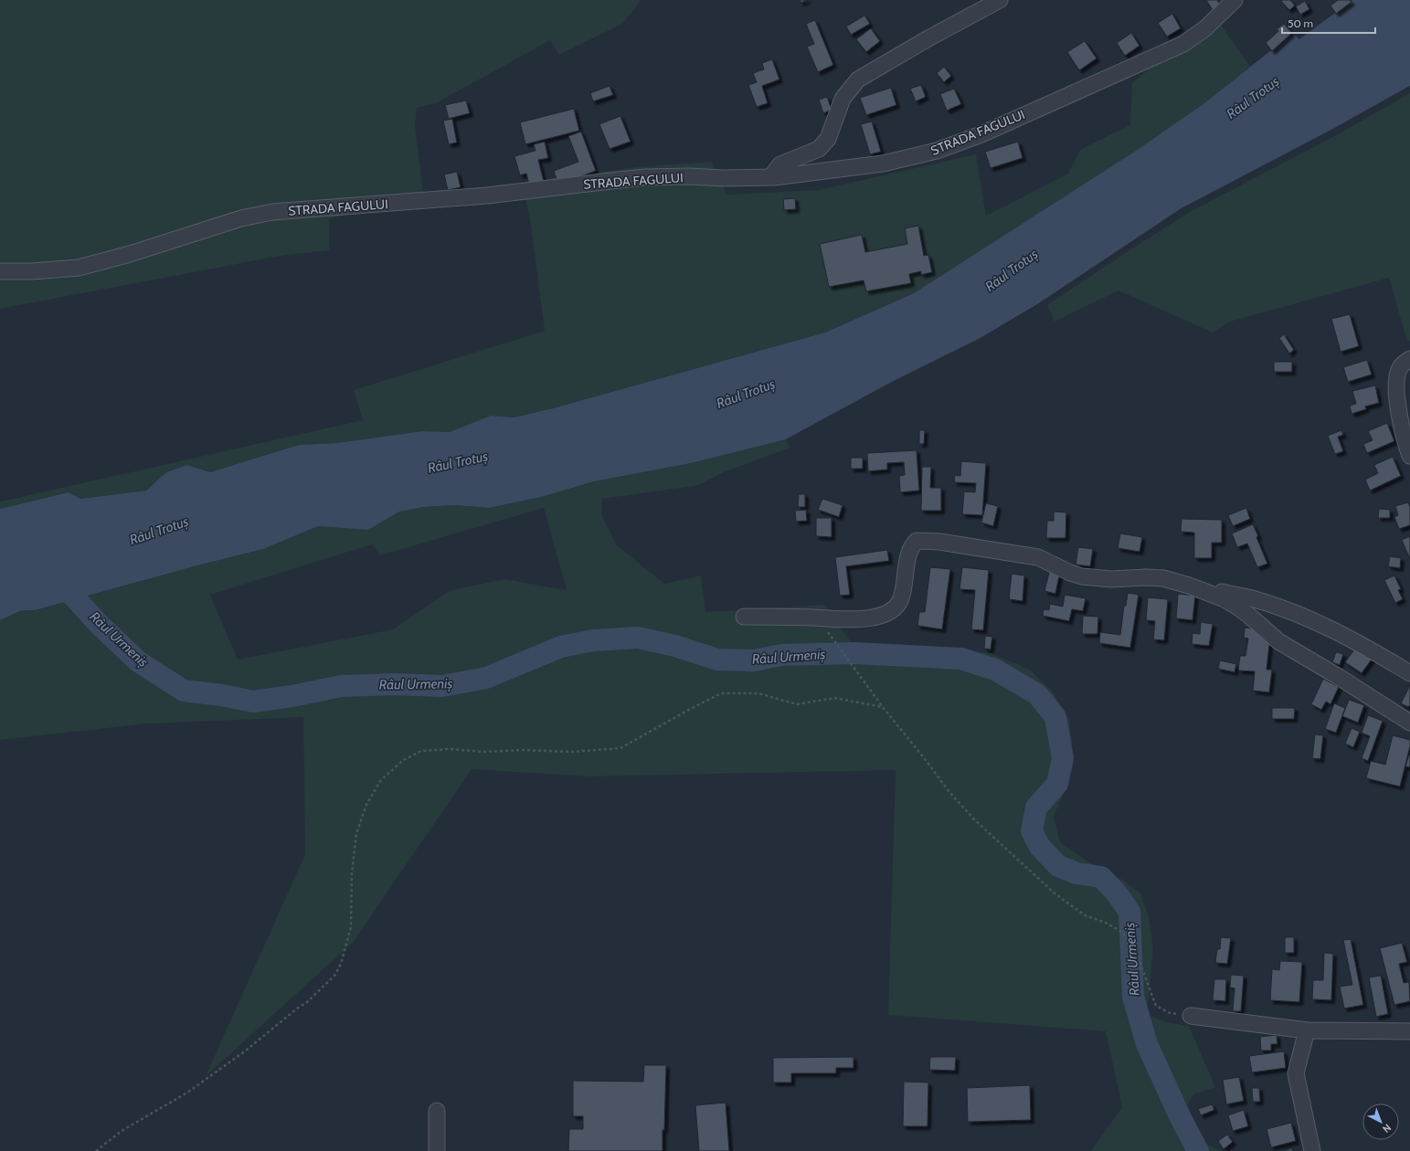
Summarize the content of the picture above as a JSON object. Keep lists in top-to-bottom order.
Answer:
{
  "streets": {
    "street": ["STRADA FAGULUI"]
  },
  "water": ["Râul Trotuș", "Râul Urmeniș"],
  "scale_bar": "50 m",
  "north": "bottom right"
}
